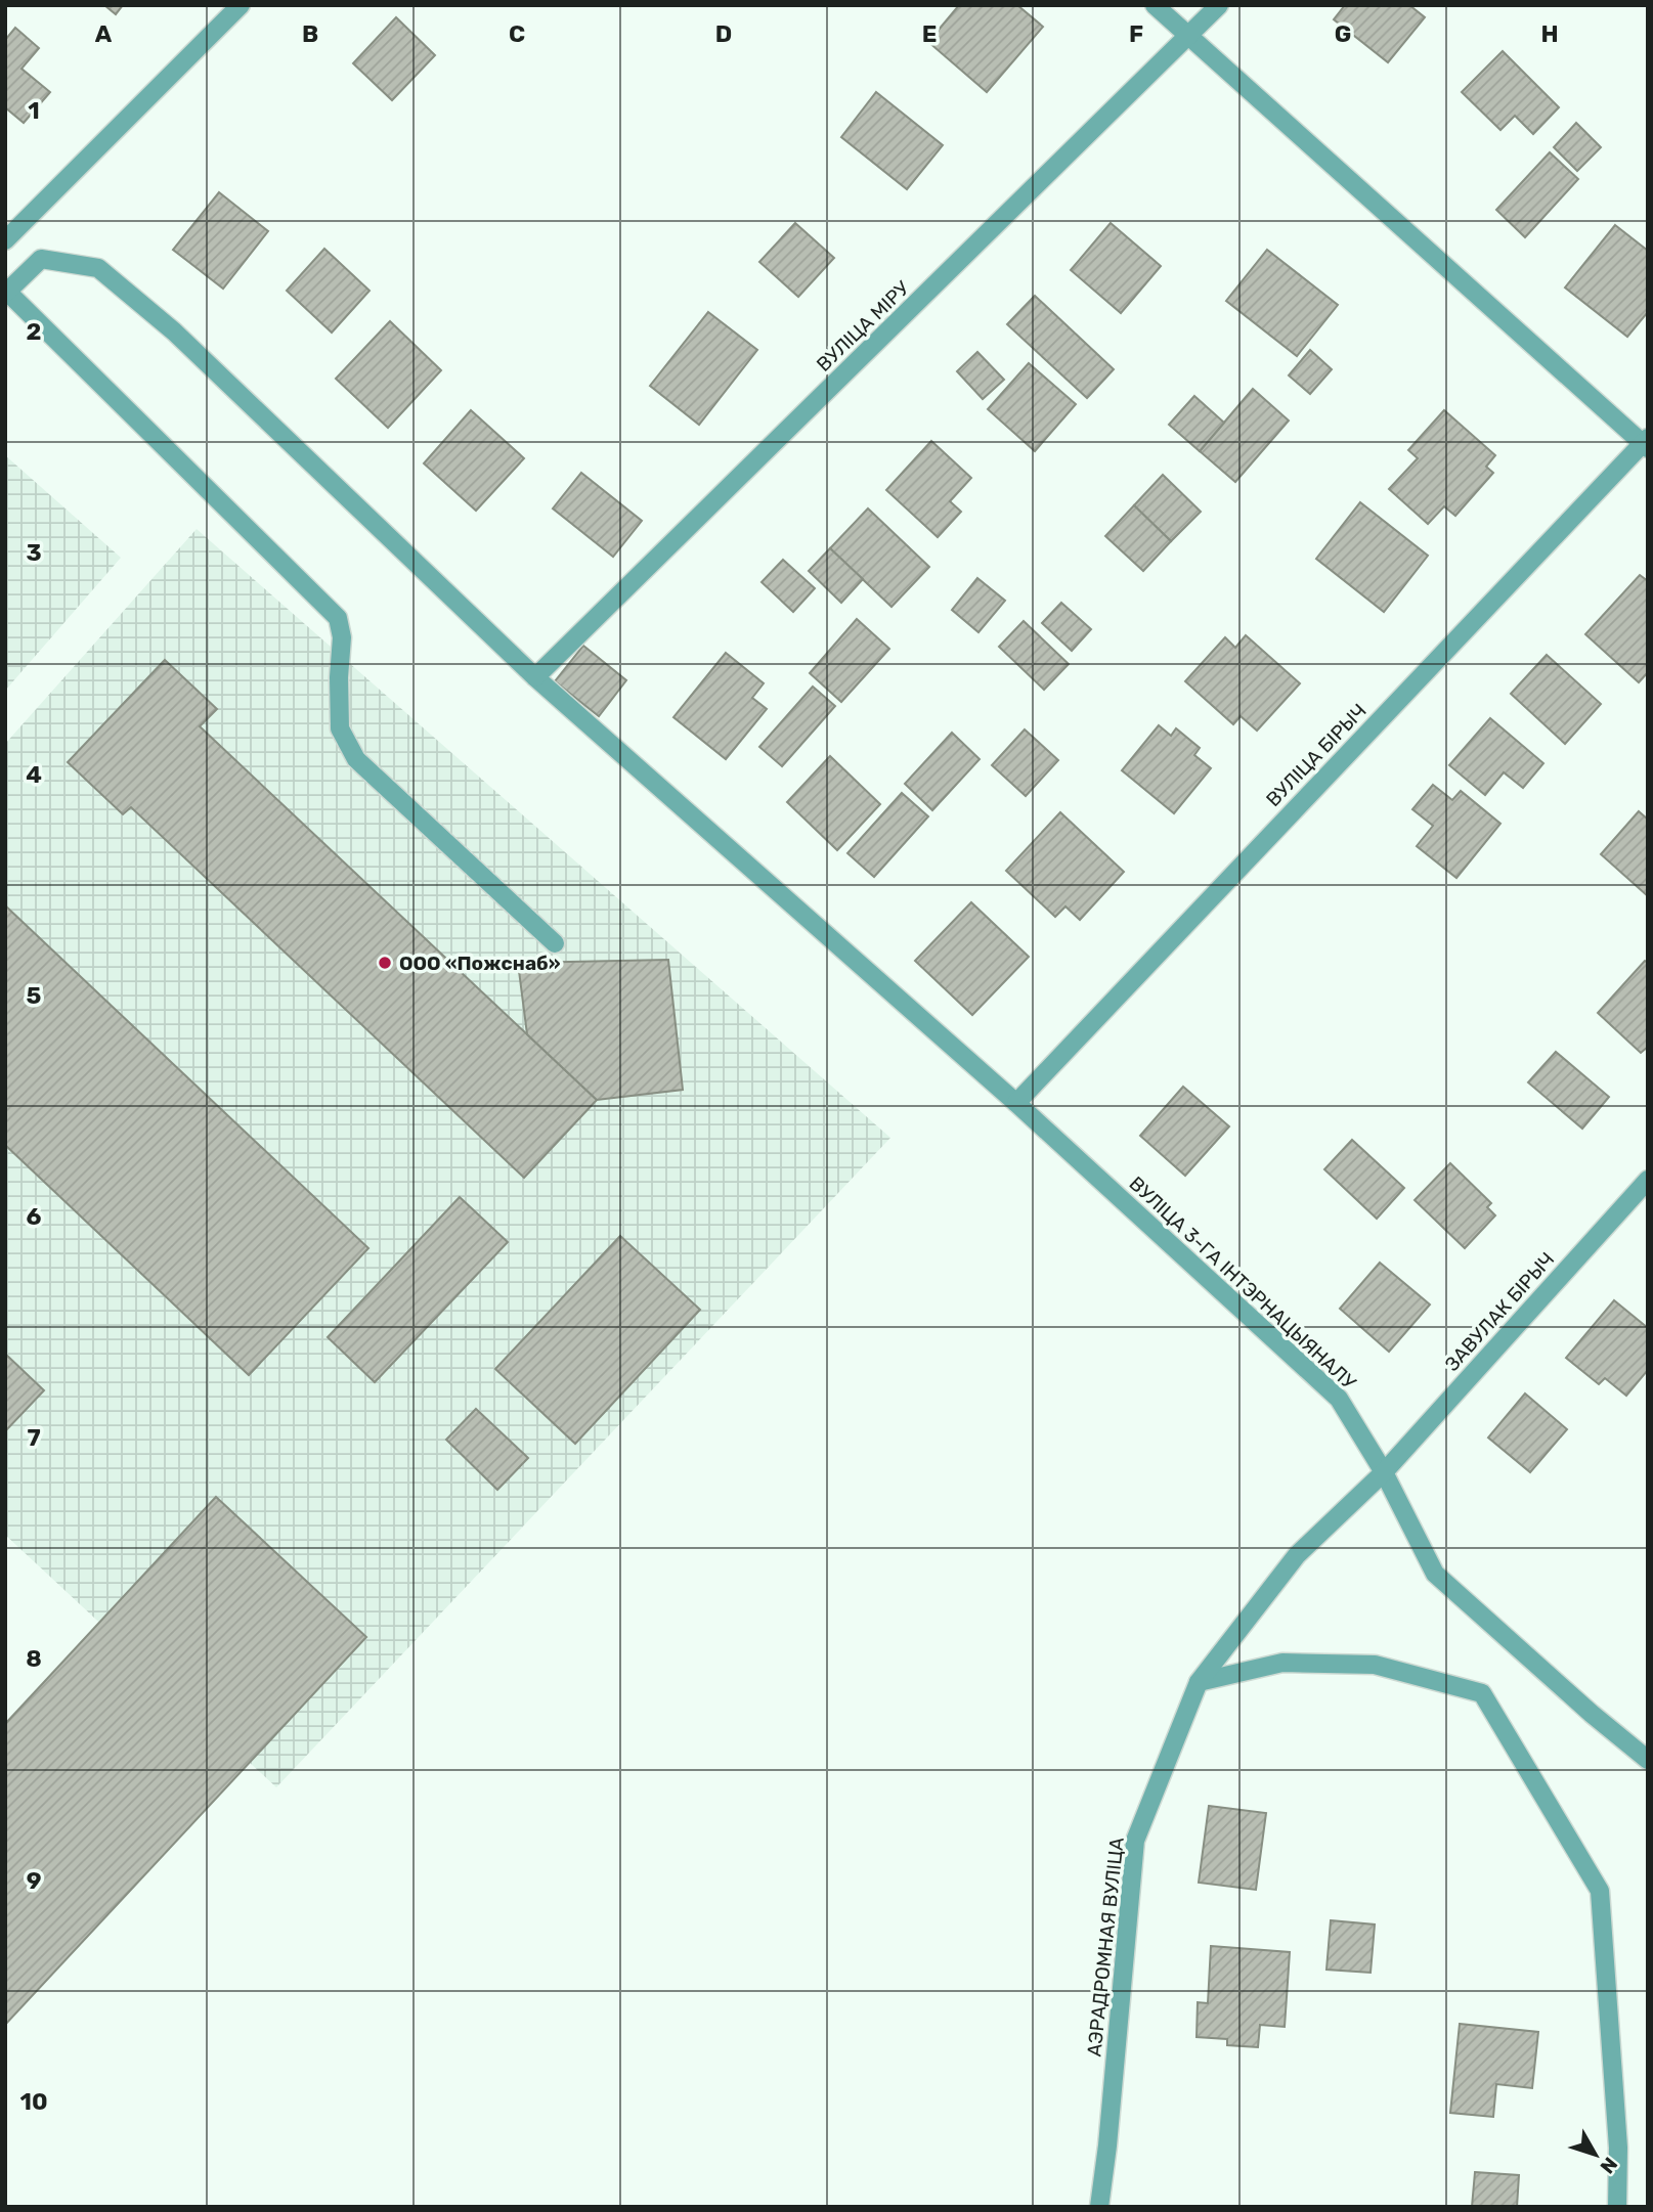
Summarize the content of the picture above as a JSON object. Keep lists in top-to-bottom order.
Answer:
{
  "streets": {
    "street": [
      "ВУЛІЦА МІРУ",
      "ВУЛІЦА БІРЫЧ",
      "ВУЛІЦА 3-ГА ІНТЭРНАЦЫЯНАЛУ",
      "ЗАВУЛАК БІРЫЧ",
      "АЭРАДРОМНАЯ ВУЛІЦА"
    ]
  },
  "crossings": [
    ["ВУЛІЦА МІРУ", "ВУЛІЦА 3-ГА ІНТЭРНАЦЫЯНАЛУ"],
    ["ВУЛІЦА БІРЫЧ", "ВУЛІЦА 3-ГА ІНТЭРНАЦЫЯНАЛУ"],
    ["ВУЛІЦА 3-ГА ІНТЭРНАЦЫЯНАЛУ", "ЗАВУЛАК БІРЫЧ"],
    ["ВУЛІЦА 3-ГА ІНТЭРНАЦЫЯНАЛУ", "АЭРАДРОМНАЯ ВУЛІЦА"],
    ["ЗАВУЛАК БІРЫЧ", "АЭРАДРОМНАЯ ВУЛІЦА"]
  ],
  "places": ["ООО «Пожснаб»"],
  "north": "bottom right",
  "grid": {
    "columns": [
      "A",
      "B",
      "C",
      "D",
      "E",
      "F",
      "G",
      "H"
    ],
    "rows": [
      "1",
      "2",
      "3",
      "4",
      "5",
      "6",
      "7",
      "8",
      "9",
      "10"
    ]
  }
}
